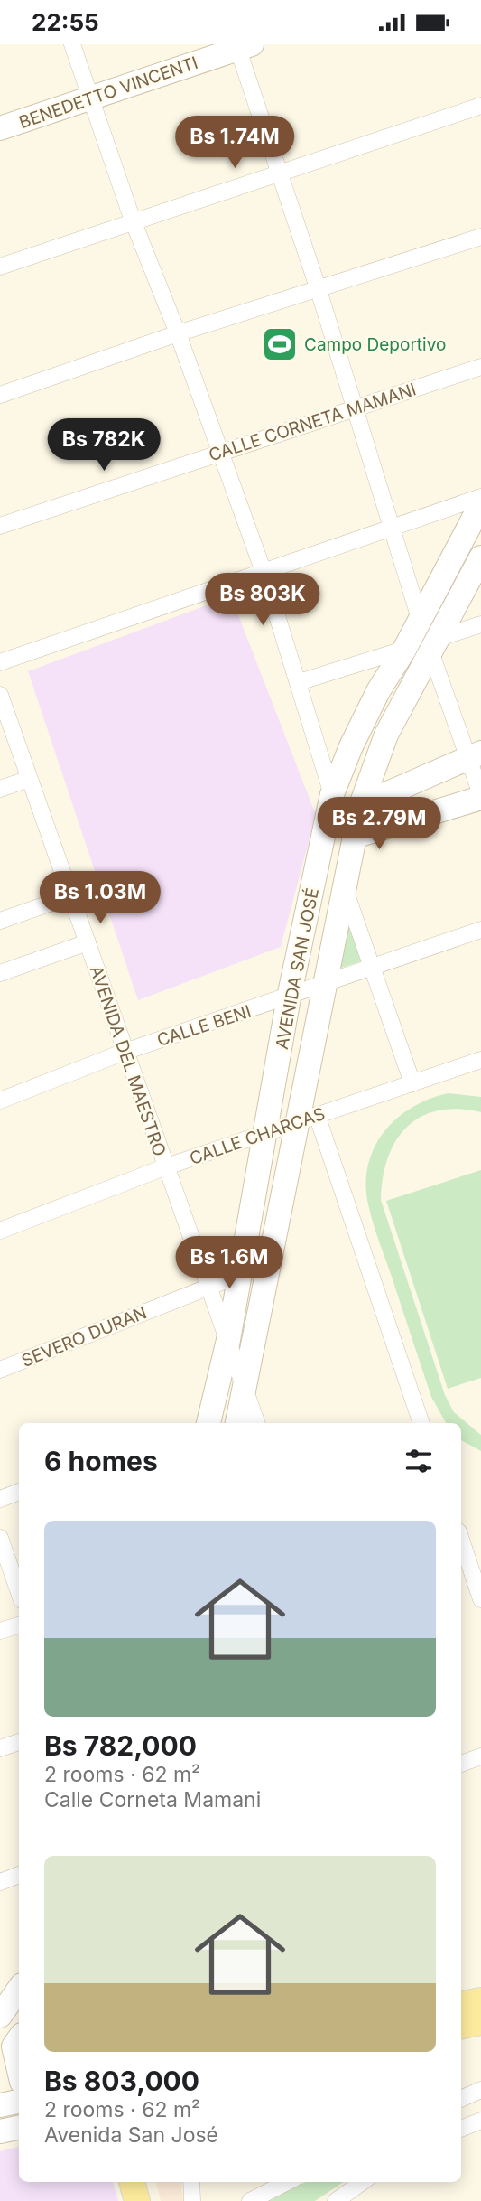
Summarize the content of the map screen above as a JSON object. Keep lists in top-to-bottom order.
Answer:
{
  "streets": {
    "street": [
      "BENEDETTO VINCENTI",
      "CALLE CORNETA MAMANI",
      "AVENIDA SAN JOSÉ",
      "CALLE BENI",
      "AVENIDA DEL MAESTRO",
      "CALLE CHARCAS",
      "SEVERO DURAN"
    ]
  },
  "crossings": [
    ["AVENIDA SAN JOSÉ", "CALLE BENI"],
    ["AVENIDA SAN JOSÉ", "AVENIDA DEL MAESTRO"],
    ["AVENIDA SAN JOSÉ", "CALLE CHARCAS"],
    ["AVENIDA SAN JOSÉ", "SEVERO DURAN"],
    ["CALLE BENI", "AVENIDA DEL MAESTRO"],
    ["AVENIDA DEL MAESTRO", "CALLE CHARCAS"],
    ["AVENIDA DEL MAESTRO", "SEVERO DURAN"]
  ],
  "places": {
    "sports": ["Campo Deportivo"]
  },
  "page": {
    "status": "22:55",
    "price": [
      "Bs 1.74M",
      "Bs 782K",
      "Bs 803K",
      "Bs 2.79M",
      "Bs 1.03M",
      "Bs 1.6M"
    ],
    "heading": "6 homes",
    "list": [
      {
        "name": "Bs 782,000",
        "note": "2 rooms · 62 m² · Calle Corneta Mamani"
      },
      {
        "name": "Bs 803,000",
        "note": "2 rooms · 62 m² · Avenida San José"
      }
    ]
  }
}
